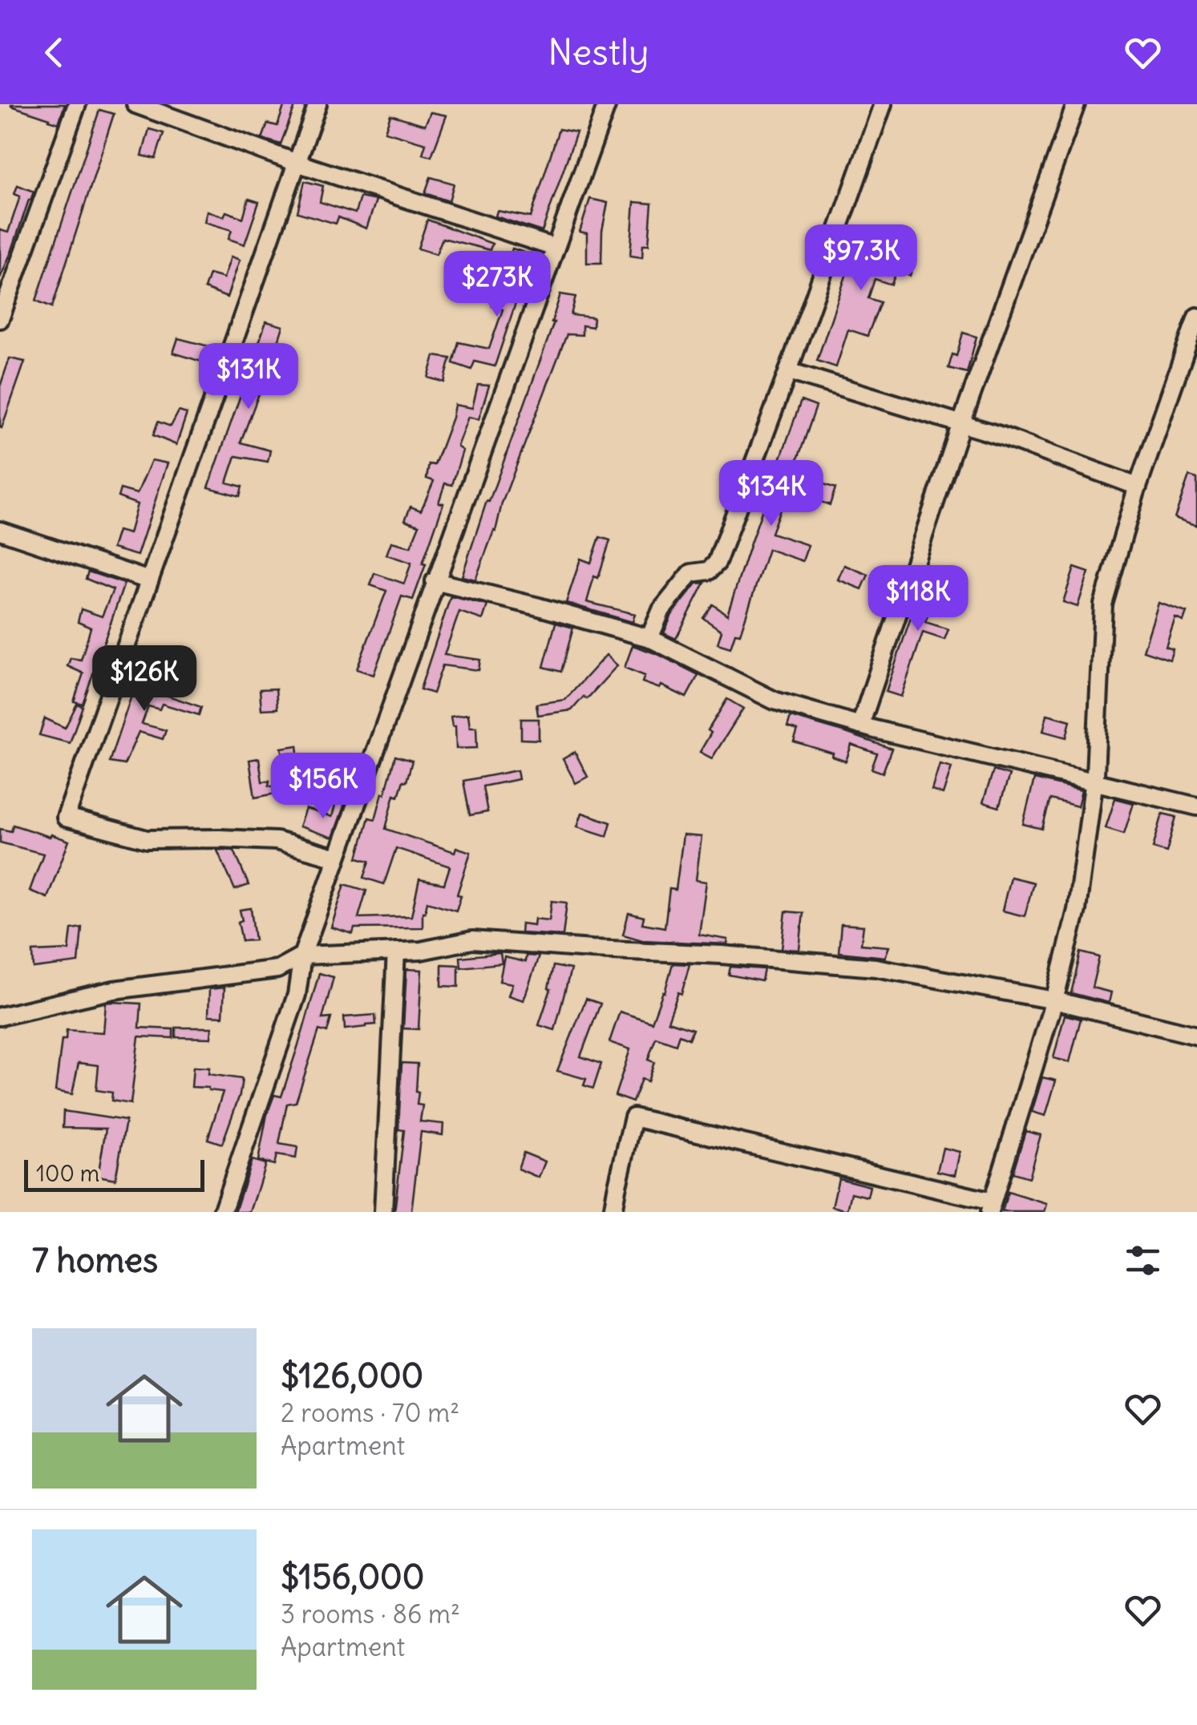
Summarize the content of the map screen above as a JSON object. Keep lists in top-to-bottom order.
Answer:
{
  "scale_bar": "100 m",
  "page": {
    "header": "Nestly",
    "price": [
      "$97.3K",
      "$273K",
      "$131K",
      "$134K",
      "$118K",
      "$126K",
      "$156K"
    ],
    "scale": "100 m",
    "heading": "7 homes",
    "list": [
      {
        "name": "$126,000",
        "note": "2 rooms · 70 m² · Apartment"
      },
      {
        "name": "$156,000",
        "note": "3 rooms · 86 m² · Apartment"
      }
    ]
  }
}
